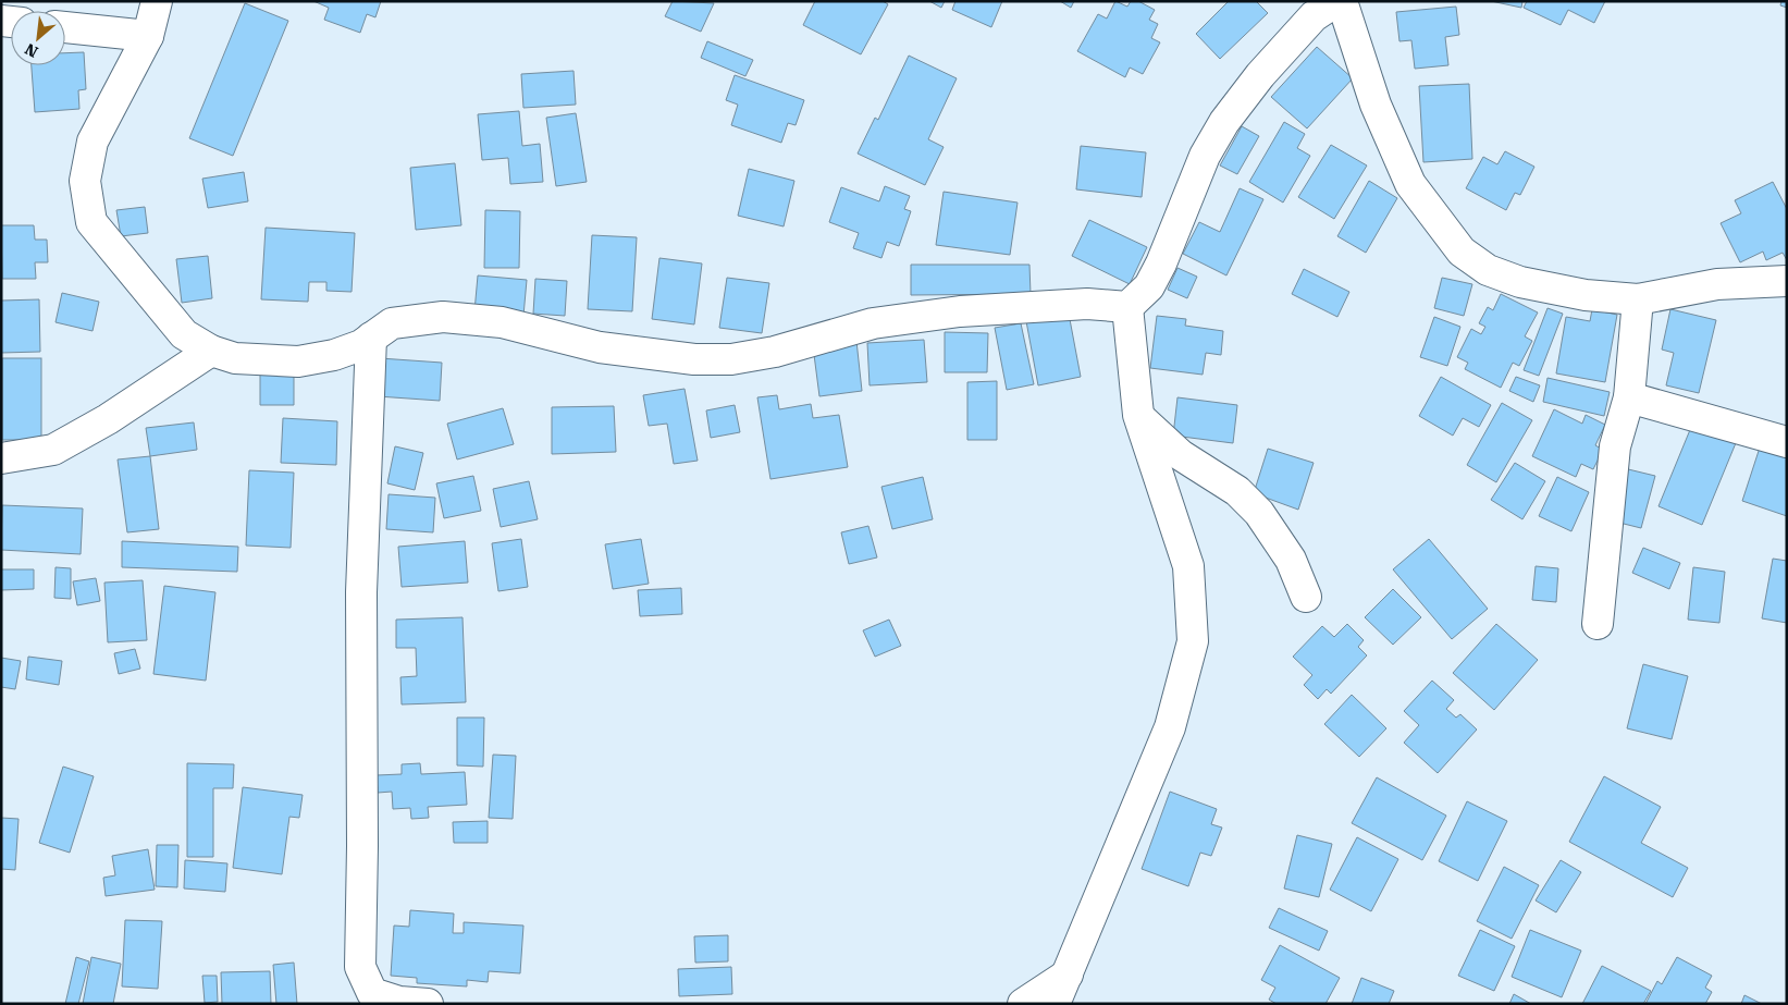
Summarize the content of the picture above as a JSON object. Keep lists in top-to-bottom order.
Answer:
{
  "north": "bottom left"
}
